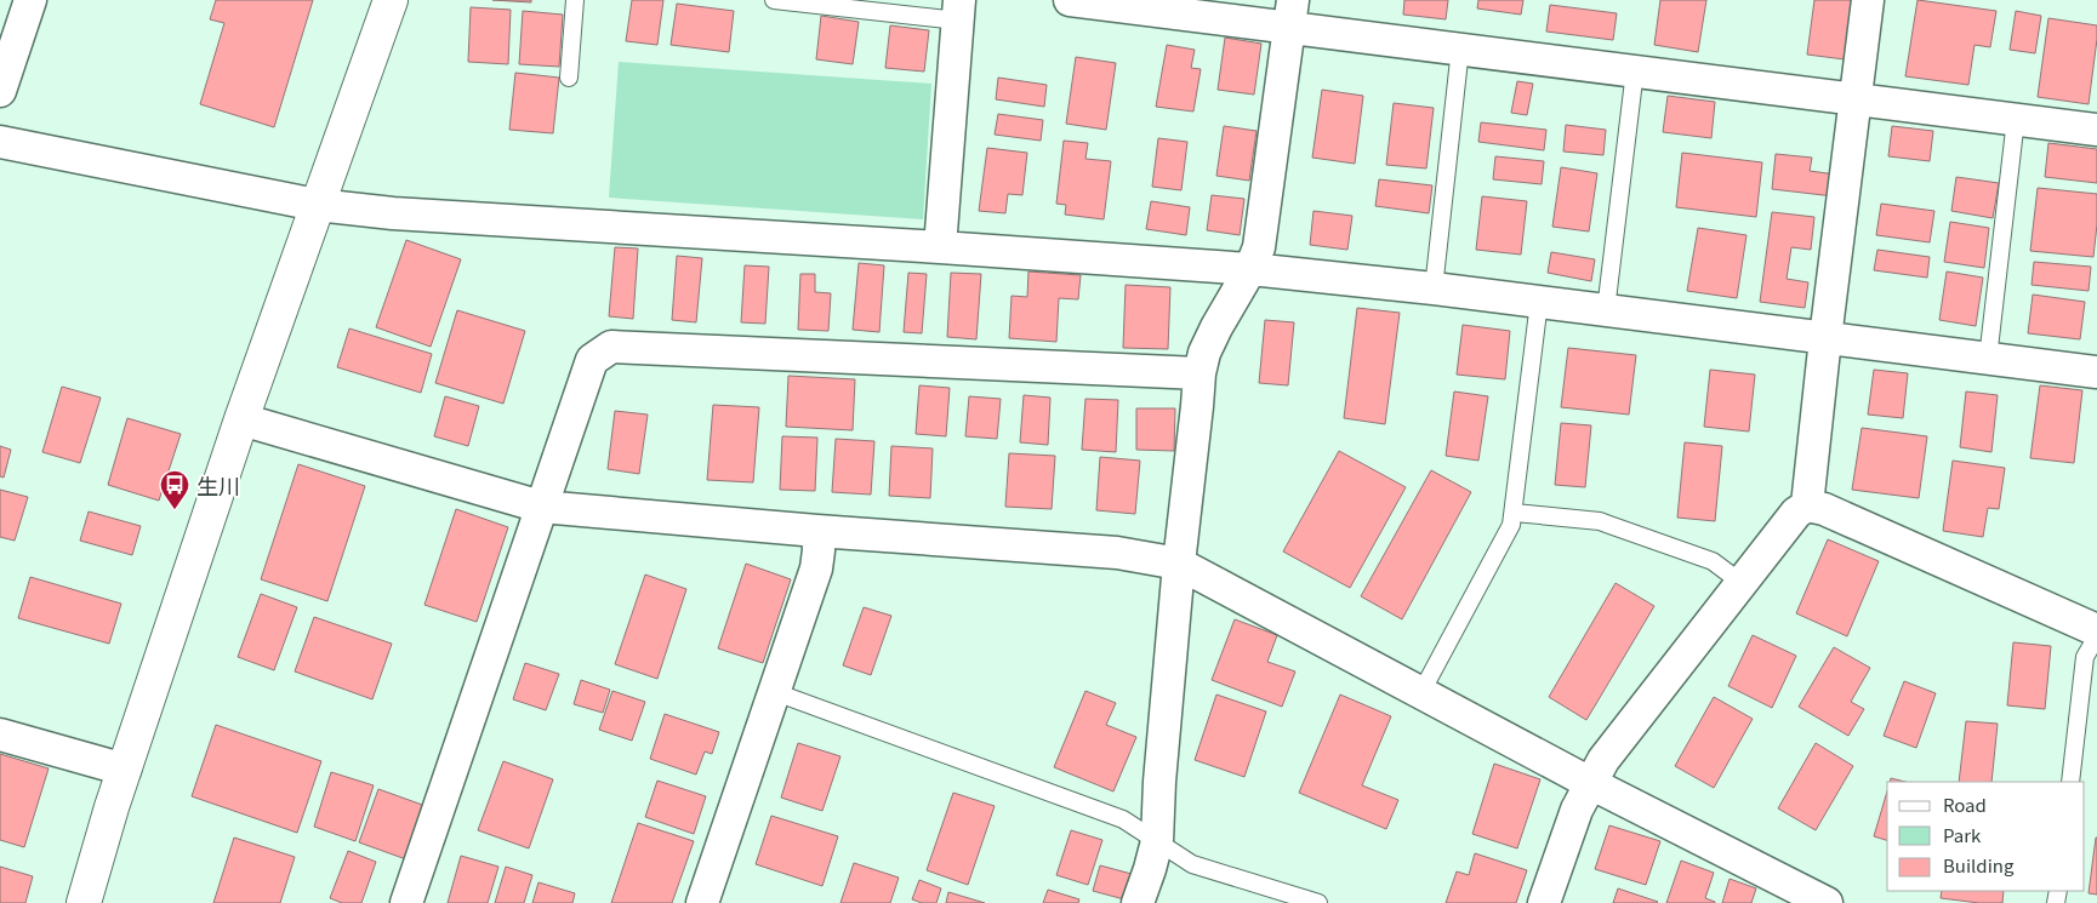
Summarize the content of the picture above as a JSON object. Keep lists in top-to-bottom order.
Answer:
{
  "places": {
    "bus stop": ["生川"]
  },
  "legend": ["Road", "Park", "Building"]
}
